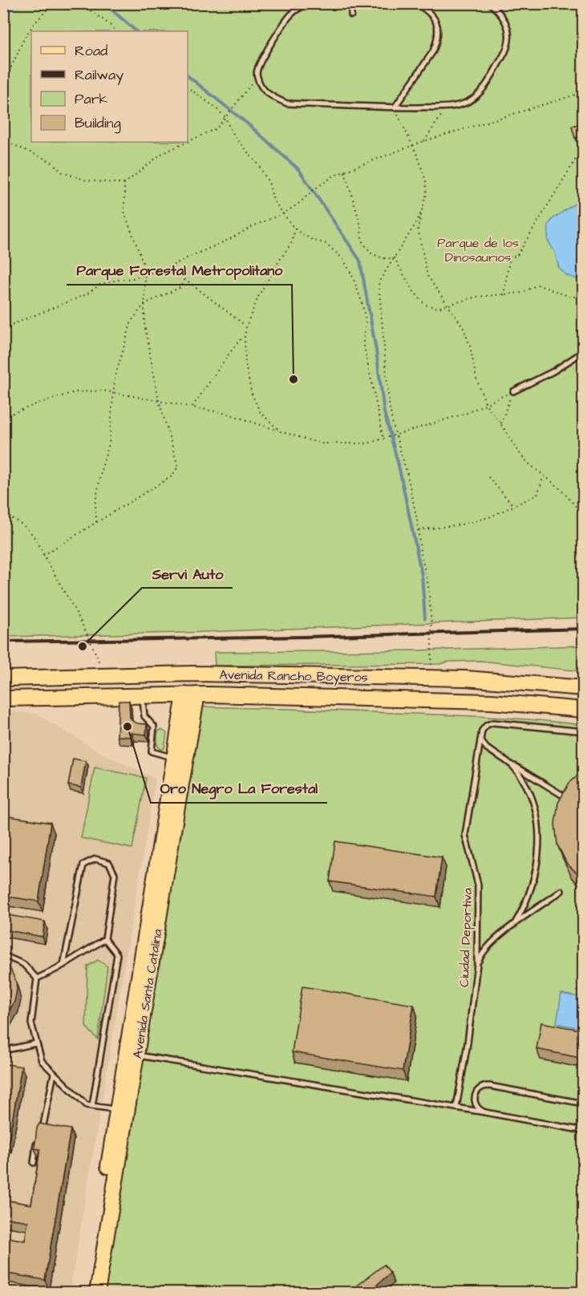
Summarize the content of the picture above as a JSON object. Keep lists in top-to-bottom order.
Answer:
{
  "streets": {
    "main road": ["Avenida Rancho Boyeros", "Avenida Santa Catalina"],
    "lane": ["Ciudad Deportiva"]
  },
  "crossings": [
    ["Avenida Rancho Boyeros", "Avenida Santa Catalina"]
  ],
  "parks": ["Parque de los Dinosaurios"],
  "places": ["Parque Forestal Metropolitano", "Servi Auto", "Oro Negro La Forestal"],
  "legend": [
    "Road",
    "Railway",
    "Park",
    "Building"
  ]
}
